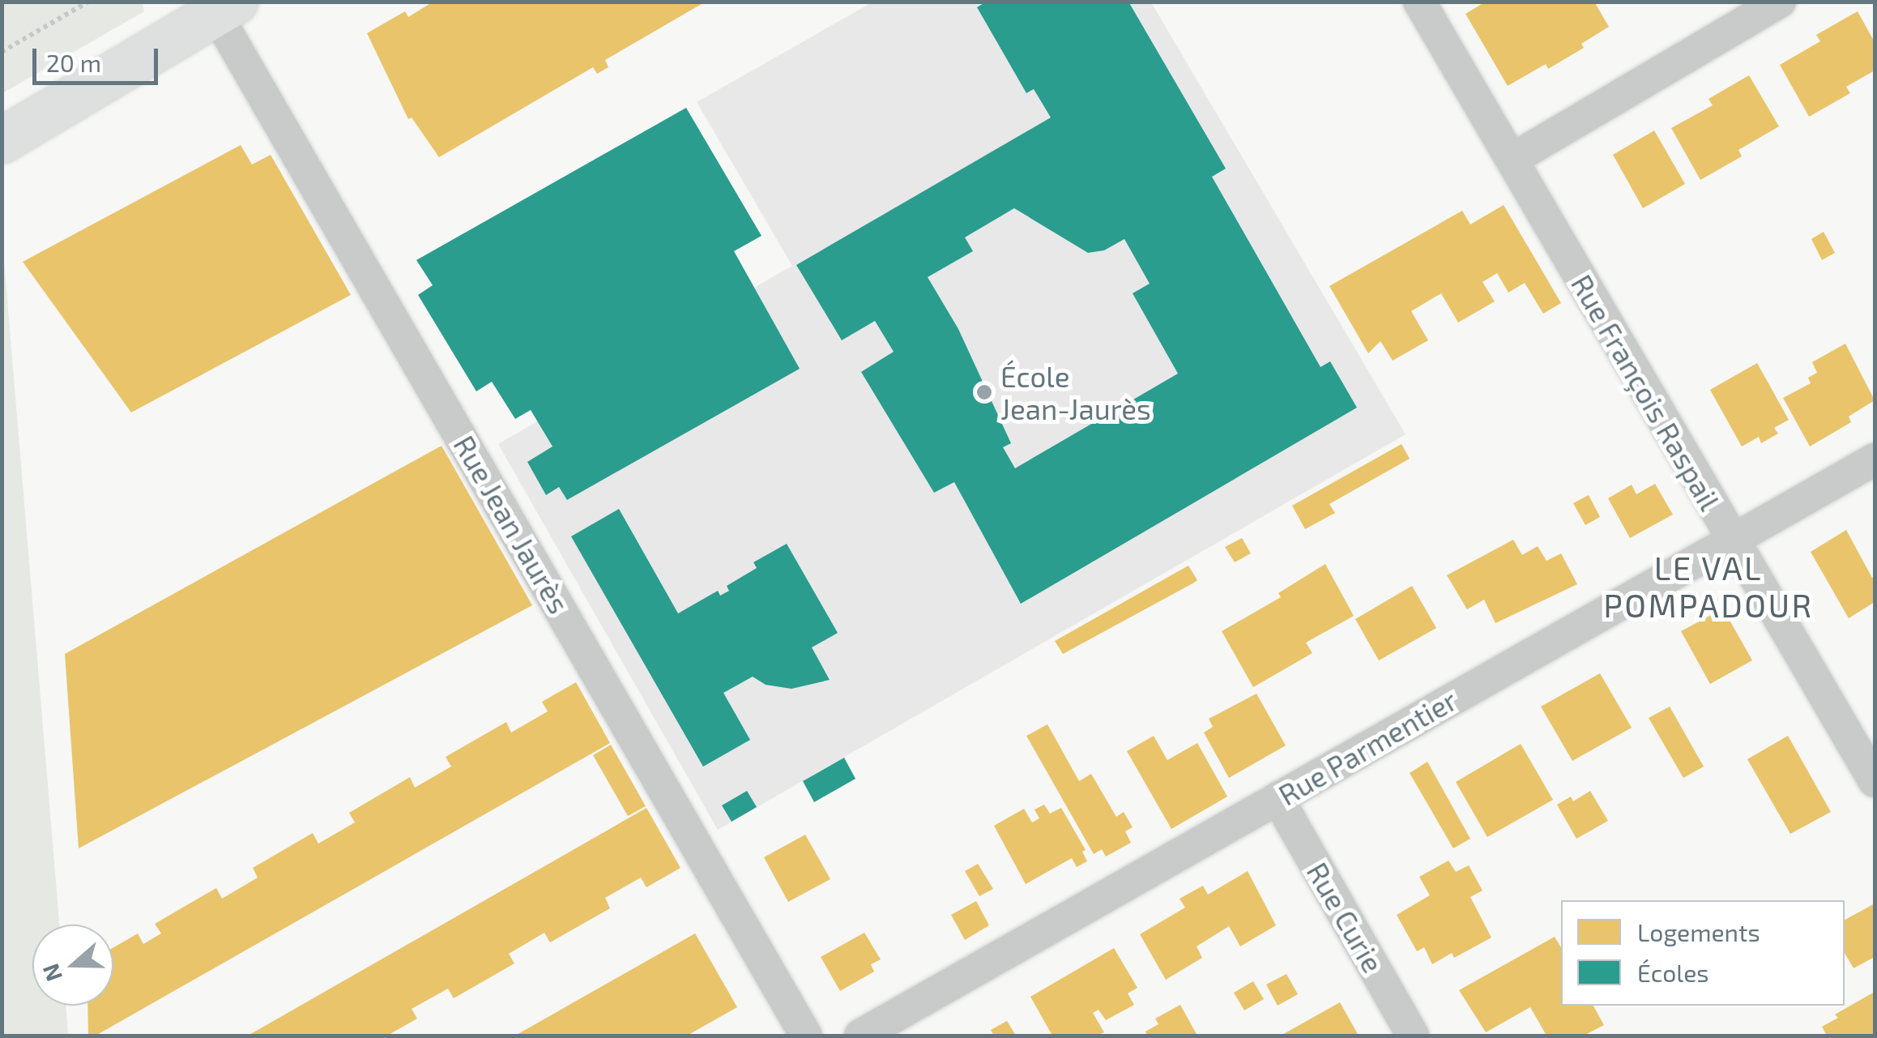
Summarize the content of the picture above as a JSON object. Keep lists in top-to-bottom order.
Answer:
{
  "streets": {
    "street": [
      "Rue François Raspail",
      "Rue Jean Jaurès",
      "Rue Parmentier",
      "Rue Curie"
    ]
  },
  "crossings": [
    ["Rue François Raspail", "Rue Parmentier"],
    ["Rue Parmentier", "Rue Curie"]
  ],
  "districts": ["LE VAL POMPADOUR"],
  "places": ["École Jean-Jaurès"],
  "legend": ["Logements", "Écoles"],
  "scale_bar": "20 m",
  "north": "left"
}
